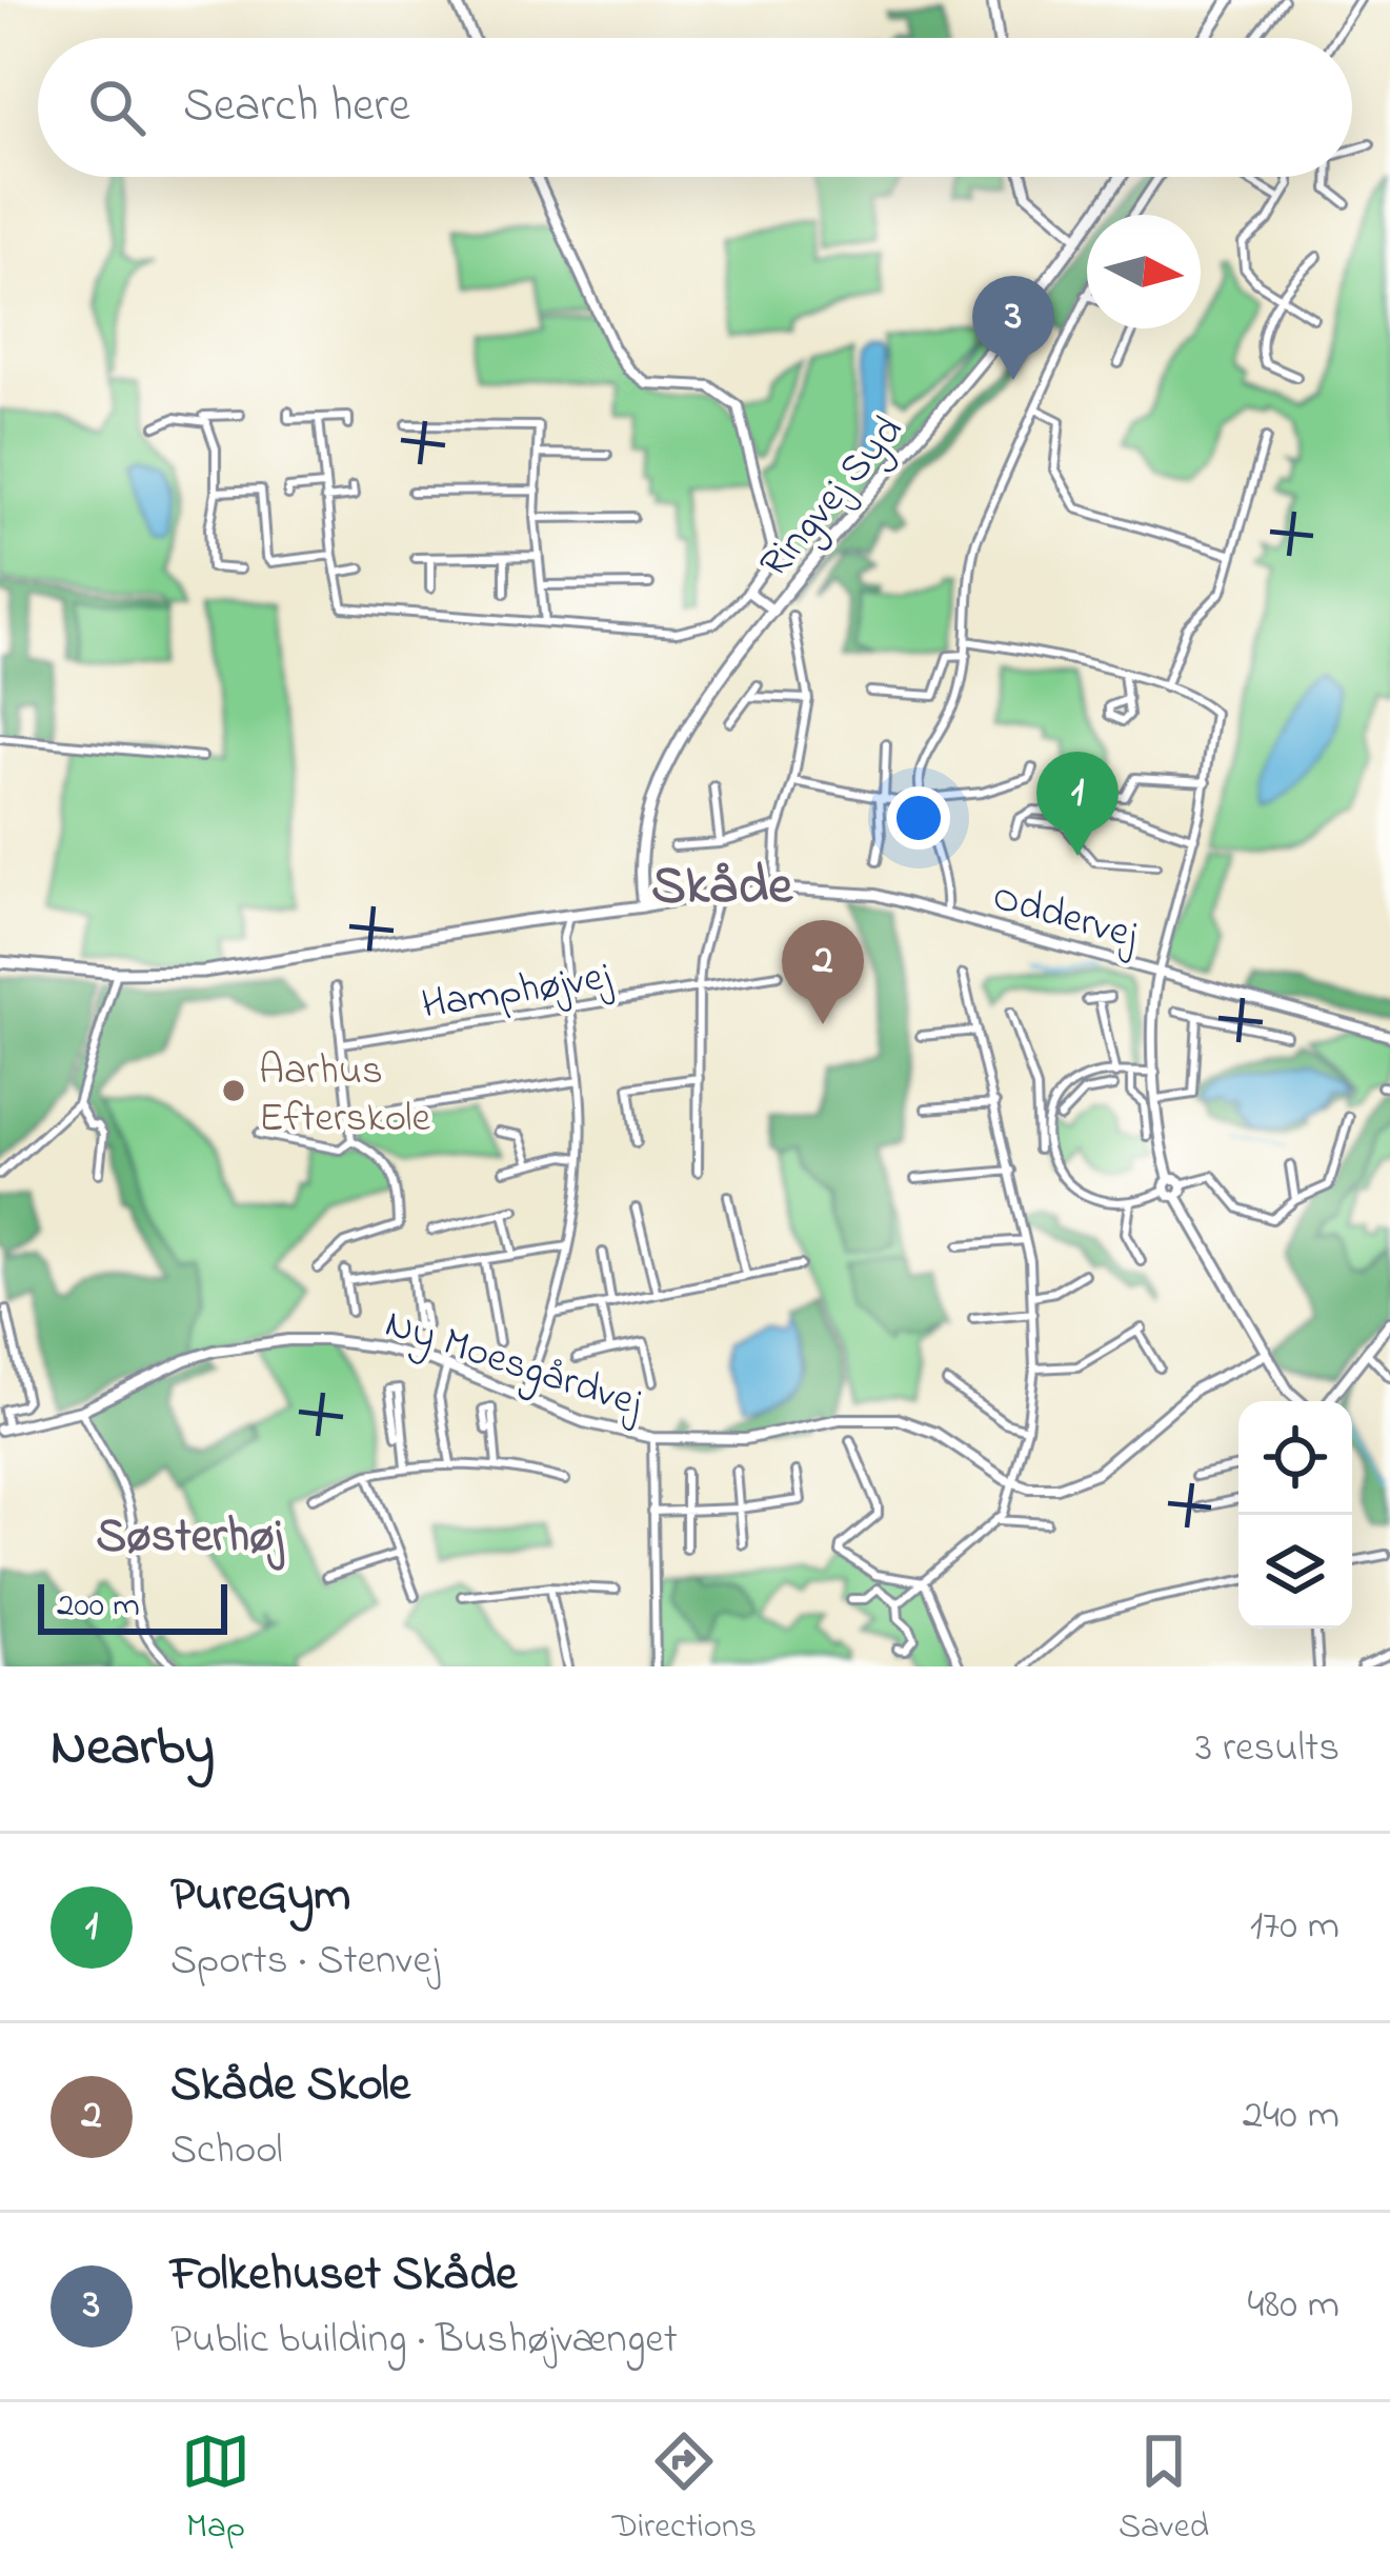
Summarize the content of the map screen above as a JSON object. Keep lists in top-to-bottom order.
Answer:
{
  "streets": {
    "main road": ["Ringvej Syd", "Oddervej"],
    "street": ["Hamphøjvej", "Ny Moesgårdvej"]
  },
  "crossings": [
    ["Ringvej Syd", "Oddervej"]
  ],
  "districts": ["Skåde", "Søsterhøj"],
  "places": ["Aarhus Efterskole"],
  "scale_bar": "200 m",
  "north": "right",
  "page": {
    "search": "Search here",
    "pins": ["3", "1", "2"],
    "scale": "200 m",
    "heading": ["Nearby", "3 results"],
    "list": [
      {
        "mark": "1",
        "name": "PureGym",
        "note": "Sports · Stenvej",
        "value": "170 m"
      },
      {
        "mark": "2",
        "name": "Skåde Skole",
        "note": "School",
        "value": "240 m"
      },
      {
        "mark": "3",
        "name": "Folkehuset Skåde",
        "note": "Public building · Bushøjvænget",
        "value": "480 m"
      }
    ],
    "nav": ["Map", "Directions", "Saved"]
  }
}
